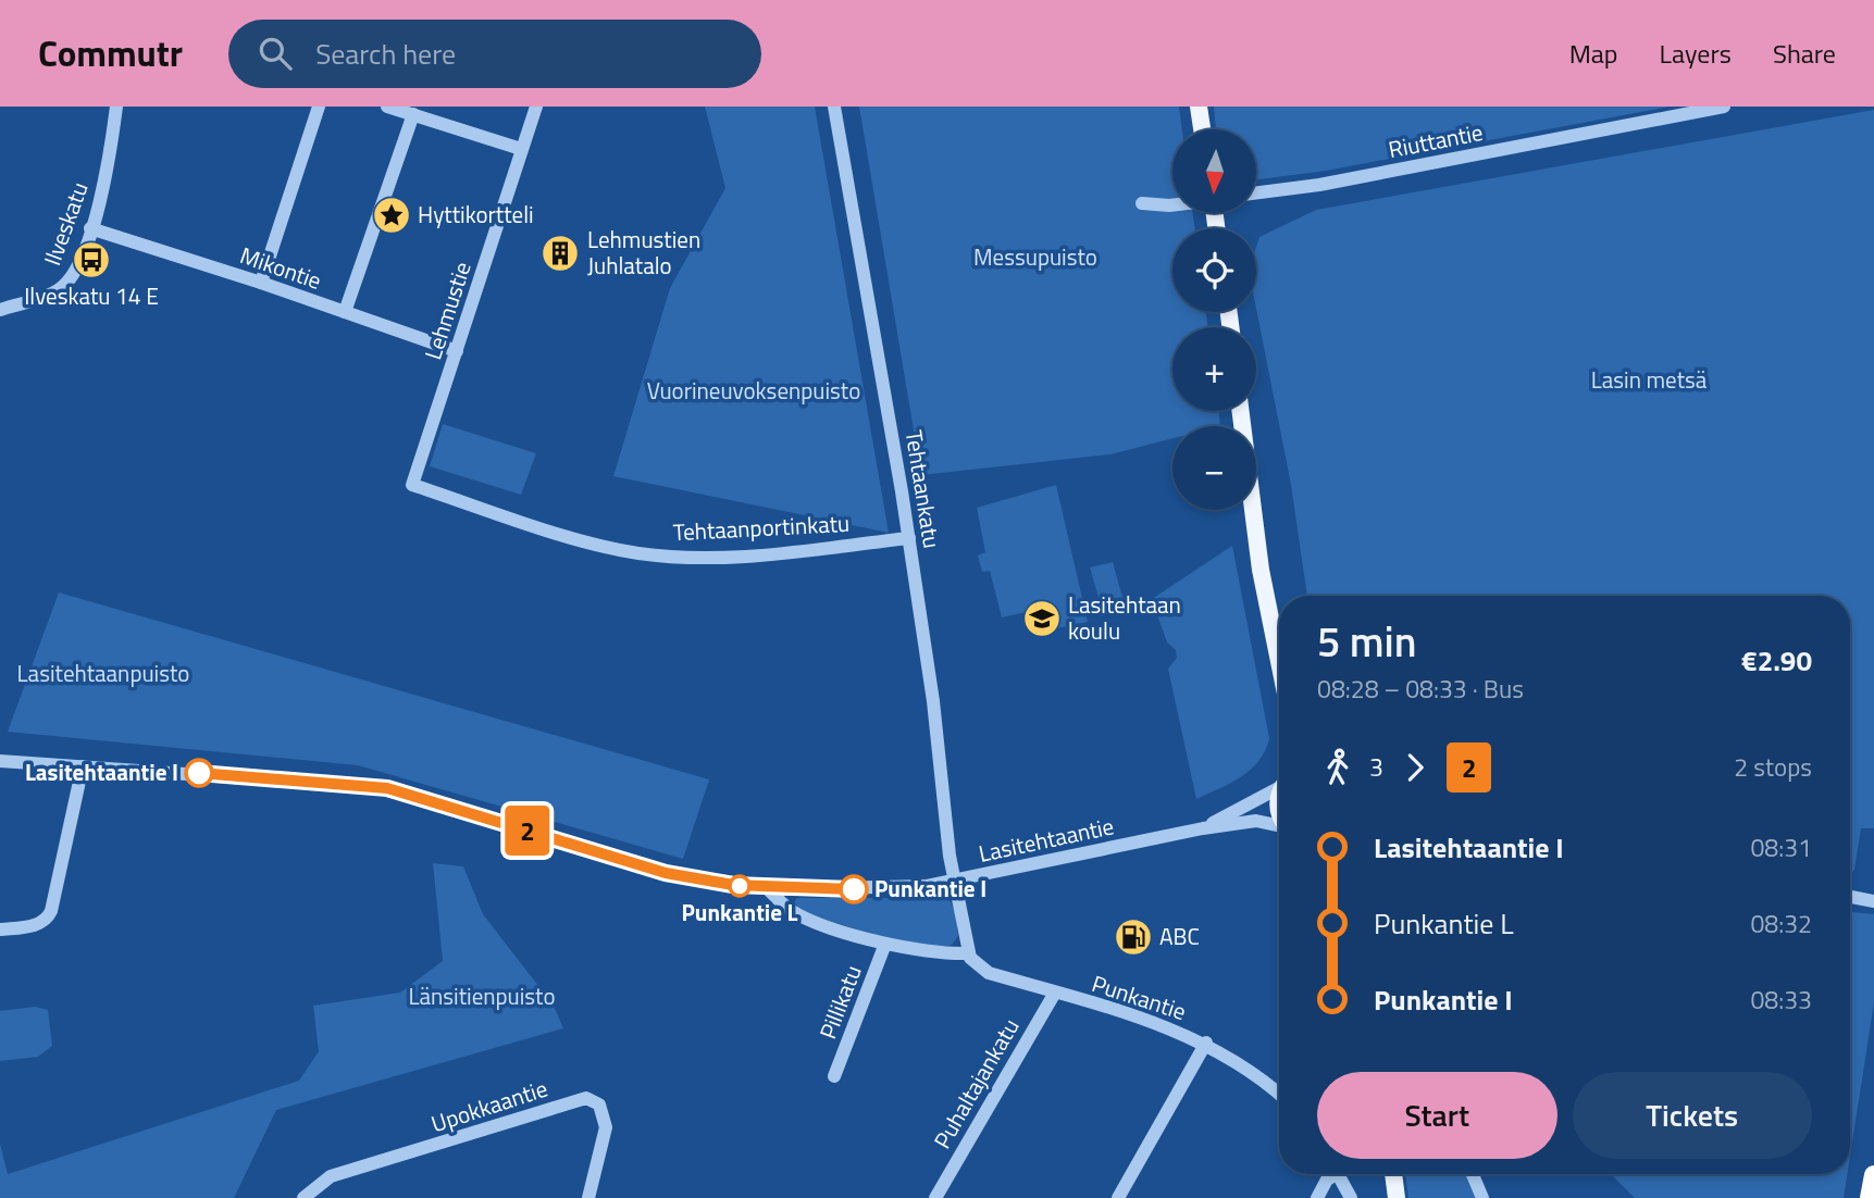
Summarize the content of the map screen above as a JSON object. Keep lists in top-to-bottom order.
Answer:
{
  "streets": {
    "street": [
      "Riuttantie",
      "Ilveskatu",
      "Mikontie",
      "Lehmustie",
      "Tehtaankatu",
      "Tehtaanportinkatu",
      "Lasitehtaantie",
      "Punkantie",
      "Pillikatu",
      "Puhaltajankatu",
      "Upokkaantie"
    ]
  },
  "crossings": [
    ["Ilveskatu", "Mikontie"],
    ["Mikontie", "Lehmustie"],
    ["Lehmustie", "Tehtaanportinkatu"],
    ["Tehtaankatu", "Tehtaanportinkatu"],
    ["Tehtaankatu", "Lasitehtaantie"],
    ["Punkantie", "Puhaltajankatu"]
  ],
  "parks": [
    "Messupuisto",
    "Lasin metsä",
    "Vuorineuvoksenpuisto",
    "Lasitehtaanpuisto",
    "Länsitienpuisto"
  ],
  "places": {
    "place": ["Hyttikortteli"],
    "building": ["Lehmustien Juhlatalo"],
    "bus stop": ["Ilveskatu 14 E"],
    "school or university": ["Lasitehtaan koulu"],
    "other": ["Lasitehtaantie I", "Punkantie L", "Punkantie I"],
    "fuel station": ["ABC"]
  },
  "lines": ["bus line 2"],
  "north": "bottom",
  "page": {
    "header": "Commutr",
    "search": "Search here",
    "nav": ["Map", "Layers", "Share"],
    "on_map": "2",
    "map_buttons": ["+", "−"],
    "heading": ["5 min", "08:28 – 08:33 · Bus", "€2.90"],
    "legs": ["3", "2", "2 stops"],
    "list": [
      {
        "name": "Lasitehtaantie I",
        "value": "08:31"
      },
      {
        "name": "Punkantie L",
        "value": "08:32"
      },
      {
        "name": "Punkantie I",
        "value": "08:33"
      }
    ],
    "buttons": ["Start", "Tickets"]
  }
}
